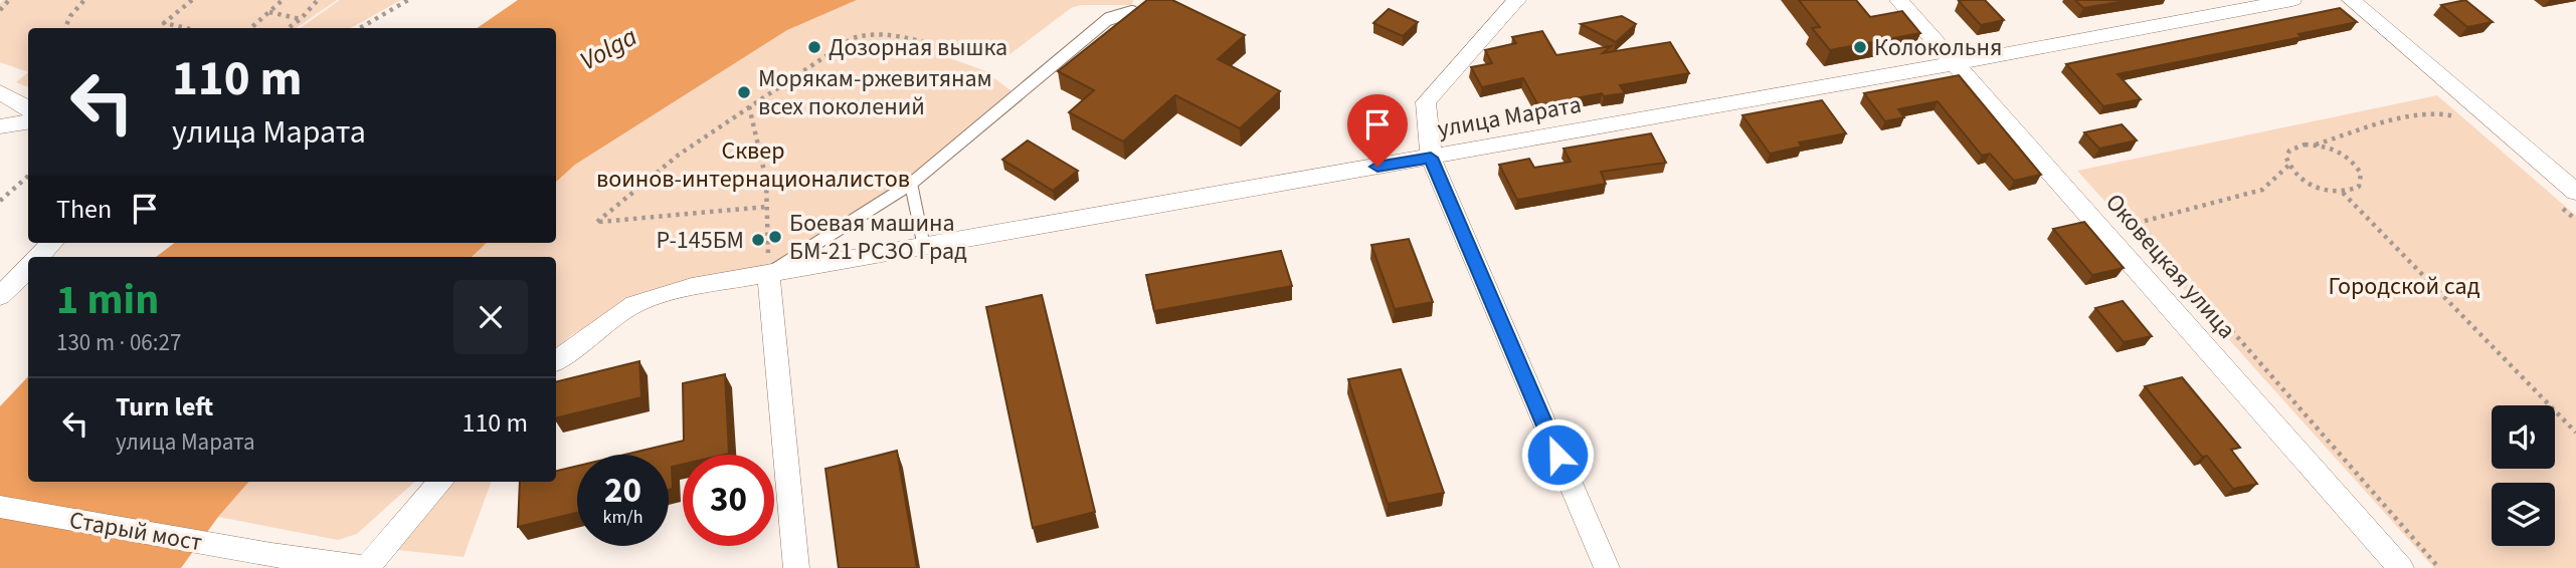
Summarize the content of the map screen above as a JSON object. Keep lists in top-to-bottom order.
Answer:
{
  "streets": {
    "street": ["улица Марата", "Оковецкая улица", "Старый мост"]
  },
  "crossings": [
    ["улица Марата", "Оковецкая улица"]
  ],
  "water": ["Volga"],
  "parks": ["Сквер воинов-интернационалистов", "Городской сад"],
  "places": [
    "Дозорная вышка",
    "Колокольня",
    "Морякам-ржевитянам всех поколений",
    "Боевая машина БМ-21 РСЗО Град",
    "Р-145БМ"
  ],
  "page": {
    "turn": ["110 m", "улица Марата"],
    "then": "Then",
    "heading": ["1 min", "130 m · 06:27"],
    "list": [
      {
        "name": "Turn left",
        "note": "улица Марата",
        "value": "110 m"
      }
    ],
    "speed": "20 km/h",
    "limit": "30"
  }
}
